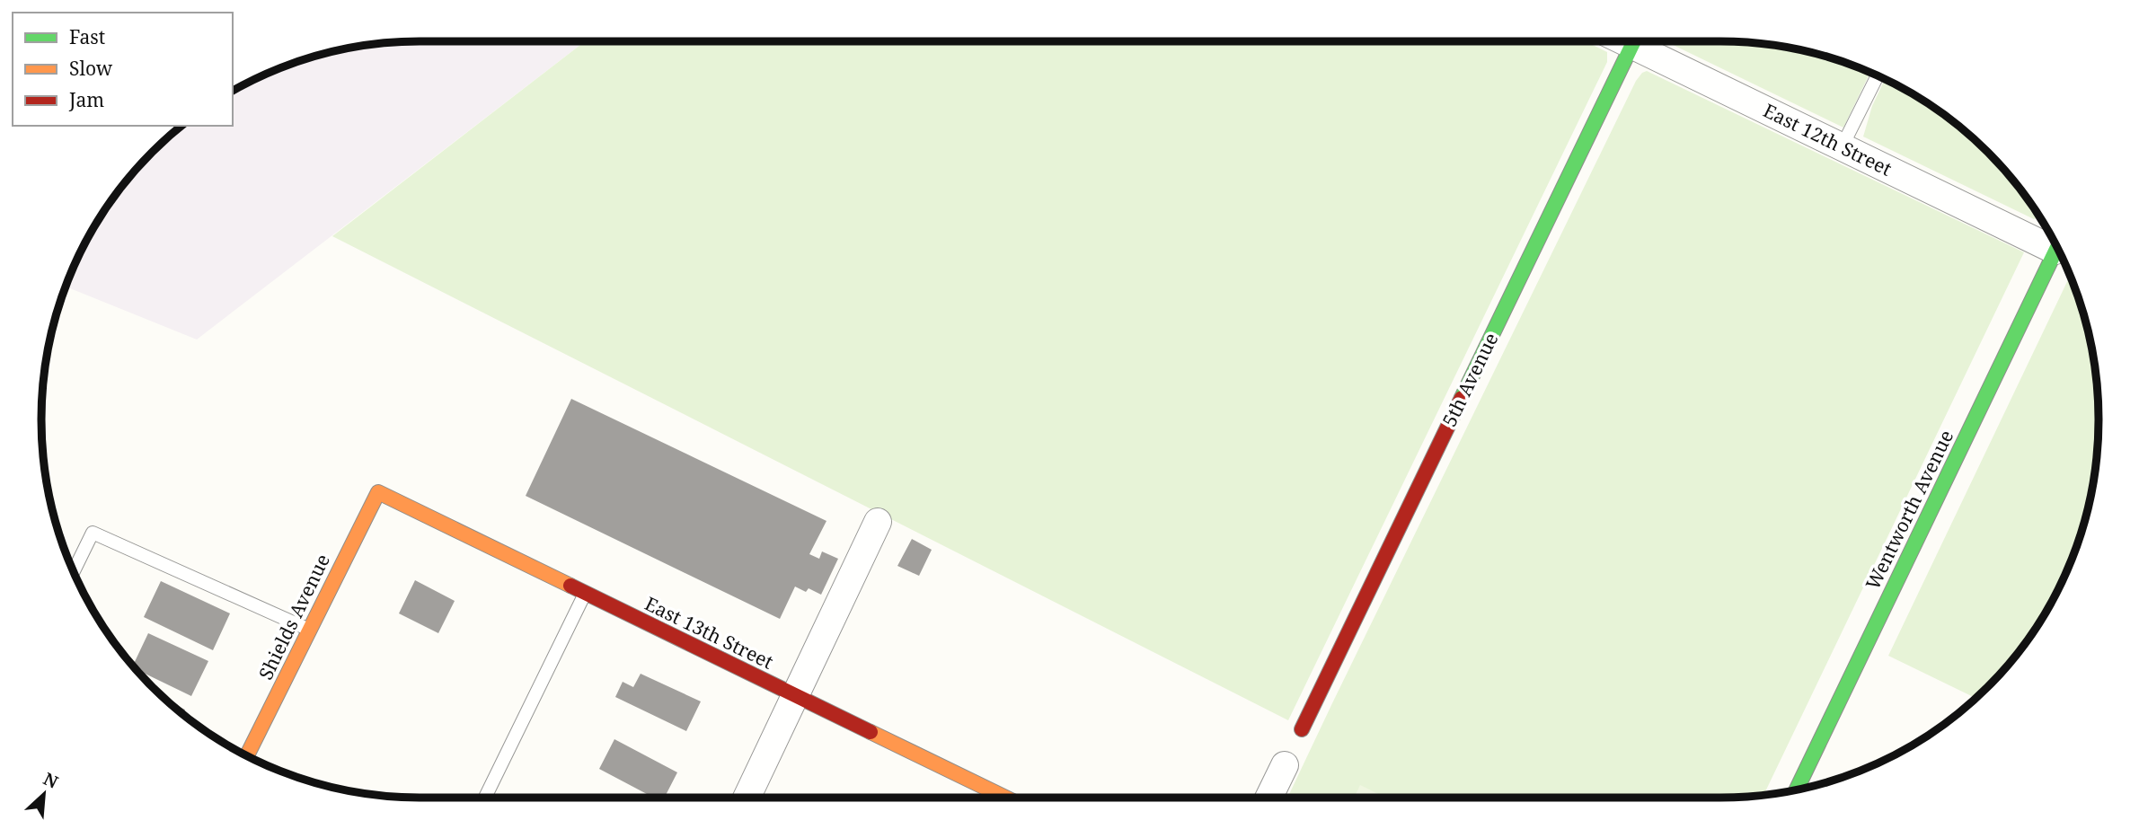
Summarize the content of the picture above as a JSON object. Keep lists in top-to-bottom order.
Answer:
{
  "streets": {
    "street": [
      "East 12th Street",
      "5th Avenue",
      "Wentworth Avenue",
      "Shields Avenue",
      "East 13th Street"
    ]
  },
  "crossings": [
    ["Shields Avenue", "East 13th Street"]
  ],
  "legend": ["Fast", "Slow", "Jam"],
  "north": "top right"
}
